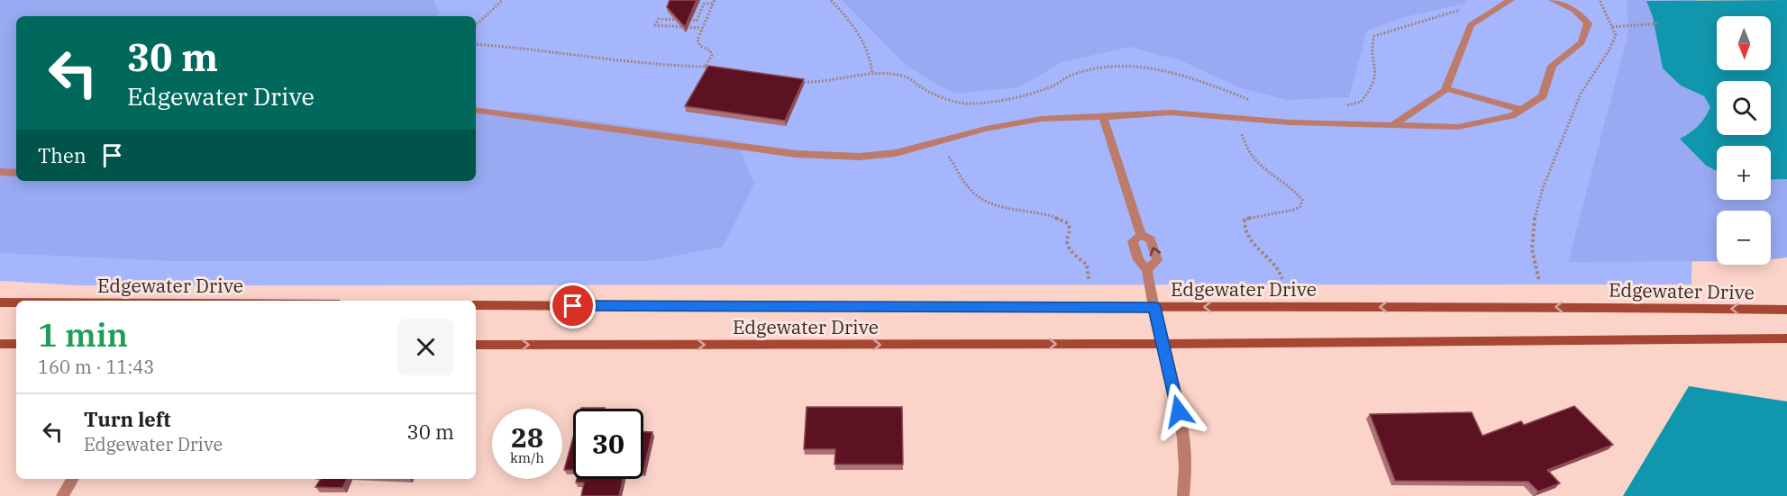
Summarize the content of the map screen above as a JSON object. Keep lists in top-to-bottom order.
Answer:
{
  "streets": {
    "street": ["Edgewater Drive"]
  },
  "north": "bottom",
  "page": {
    "map_buttons": ["+", "−"],
    "turn": ["30 m", "Edgewater Drive"],
    "then": "Then",
    "heading": ["1 min", "160 m · 11:43"],
    "list": [
      {
        "name": "Turn left",
        "note": "Edgewater Drive",
        "value": "30 m"
      }
    ],
    "speed": "28 km/h",
    "limit": "30"
  }
}
